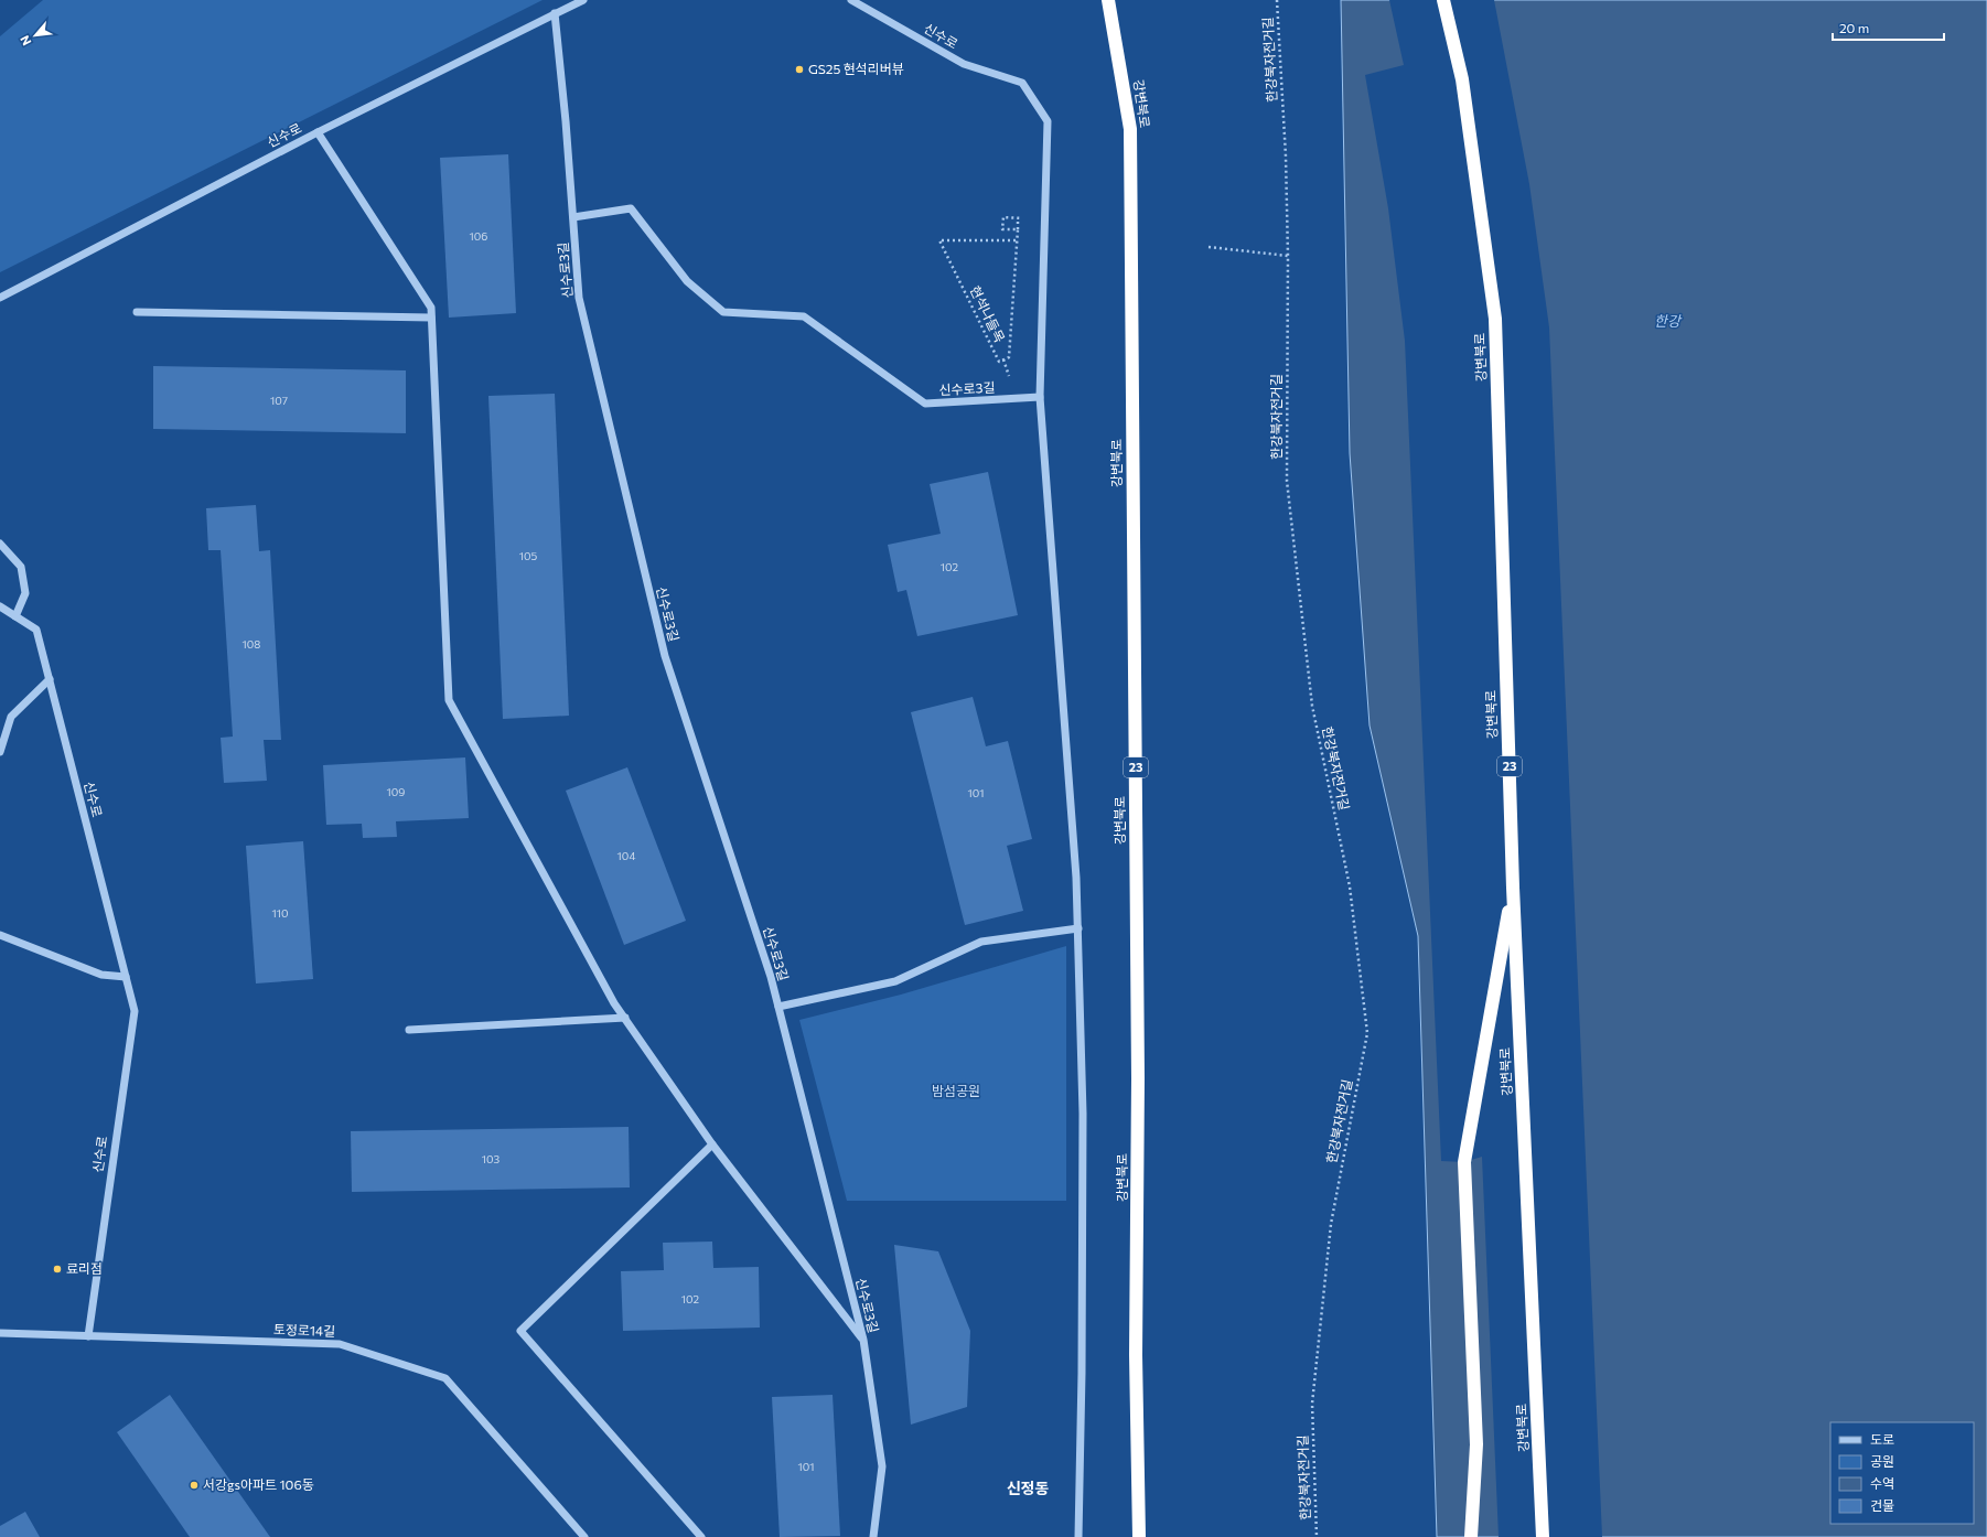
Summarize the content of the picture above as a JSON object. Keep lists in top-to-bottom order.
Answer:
{
  "streets": {
    "highway": ["강변북로", "23"],
    "street": ["신수로", "신수로3길", "토정로14길"],
    "path": ["한강북자전거길", "현석나들목"]
  },
  "crossings": [
    ["신수로", "신수로3길"],
    ["신수로", "토정로14길"]
  ],
  "districts": ["신정동"],
  "water": ["한강"],
  "parks": ["밤섬공원"],
  "places": ["GS25 현석리버뷰", "료리점", "서강gs아파트 106동"],
  "house_numbers": [
    "106",
    "107",
    "105",
    "102",
    "108",
    "109",
    "101",
    "104",
    "110",
    "103",
    "102",
    "101"
  ],
  "legend": [
    "도로",
    "공원",
    "수역",
    "건물"
  ],
  "scale_bar": "20 m",
  "north": "bottom left"
}
